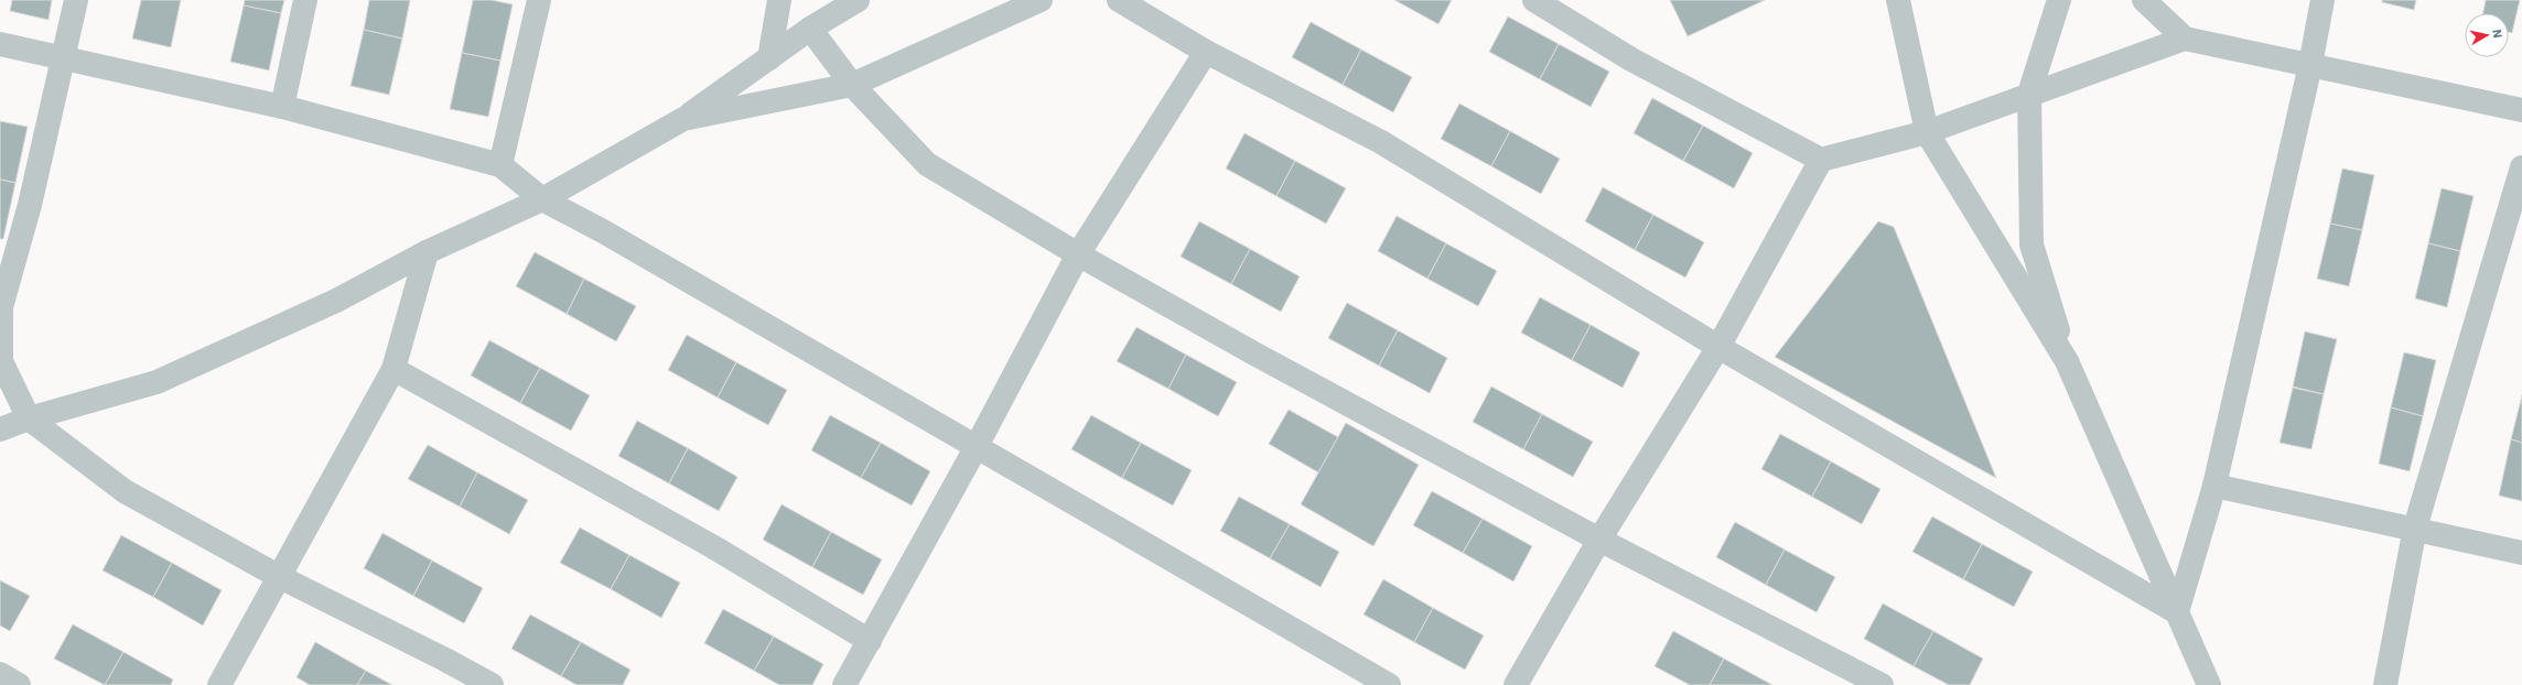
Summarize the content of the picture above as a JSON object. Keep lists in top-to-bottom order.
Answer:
{
  "north": "right"
}
